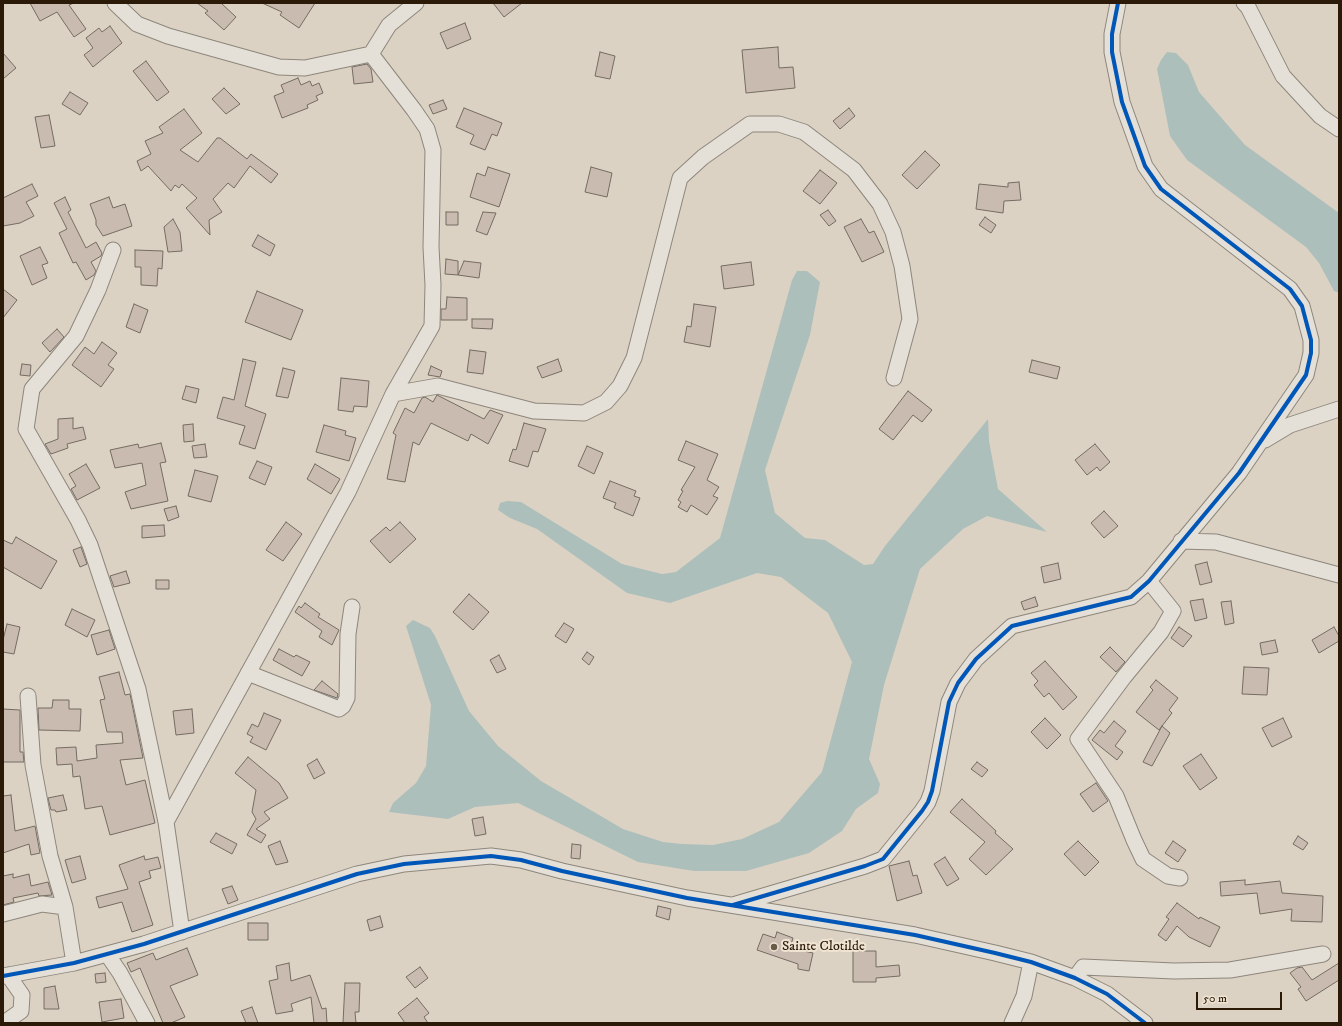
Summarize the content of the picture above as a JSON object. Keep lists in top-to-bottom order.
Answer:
{
  "places": ["Sainte Clotilde"],
  "scale_bar": "50 m"
}
